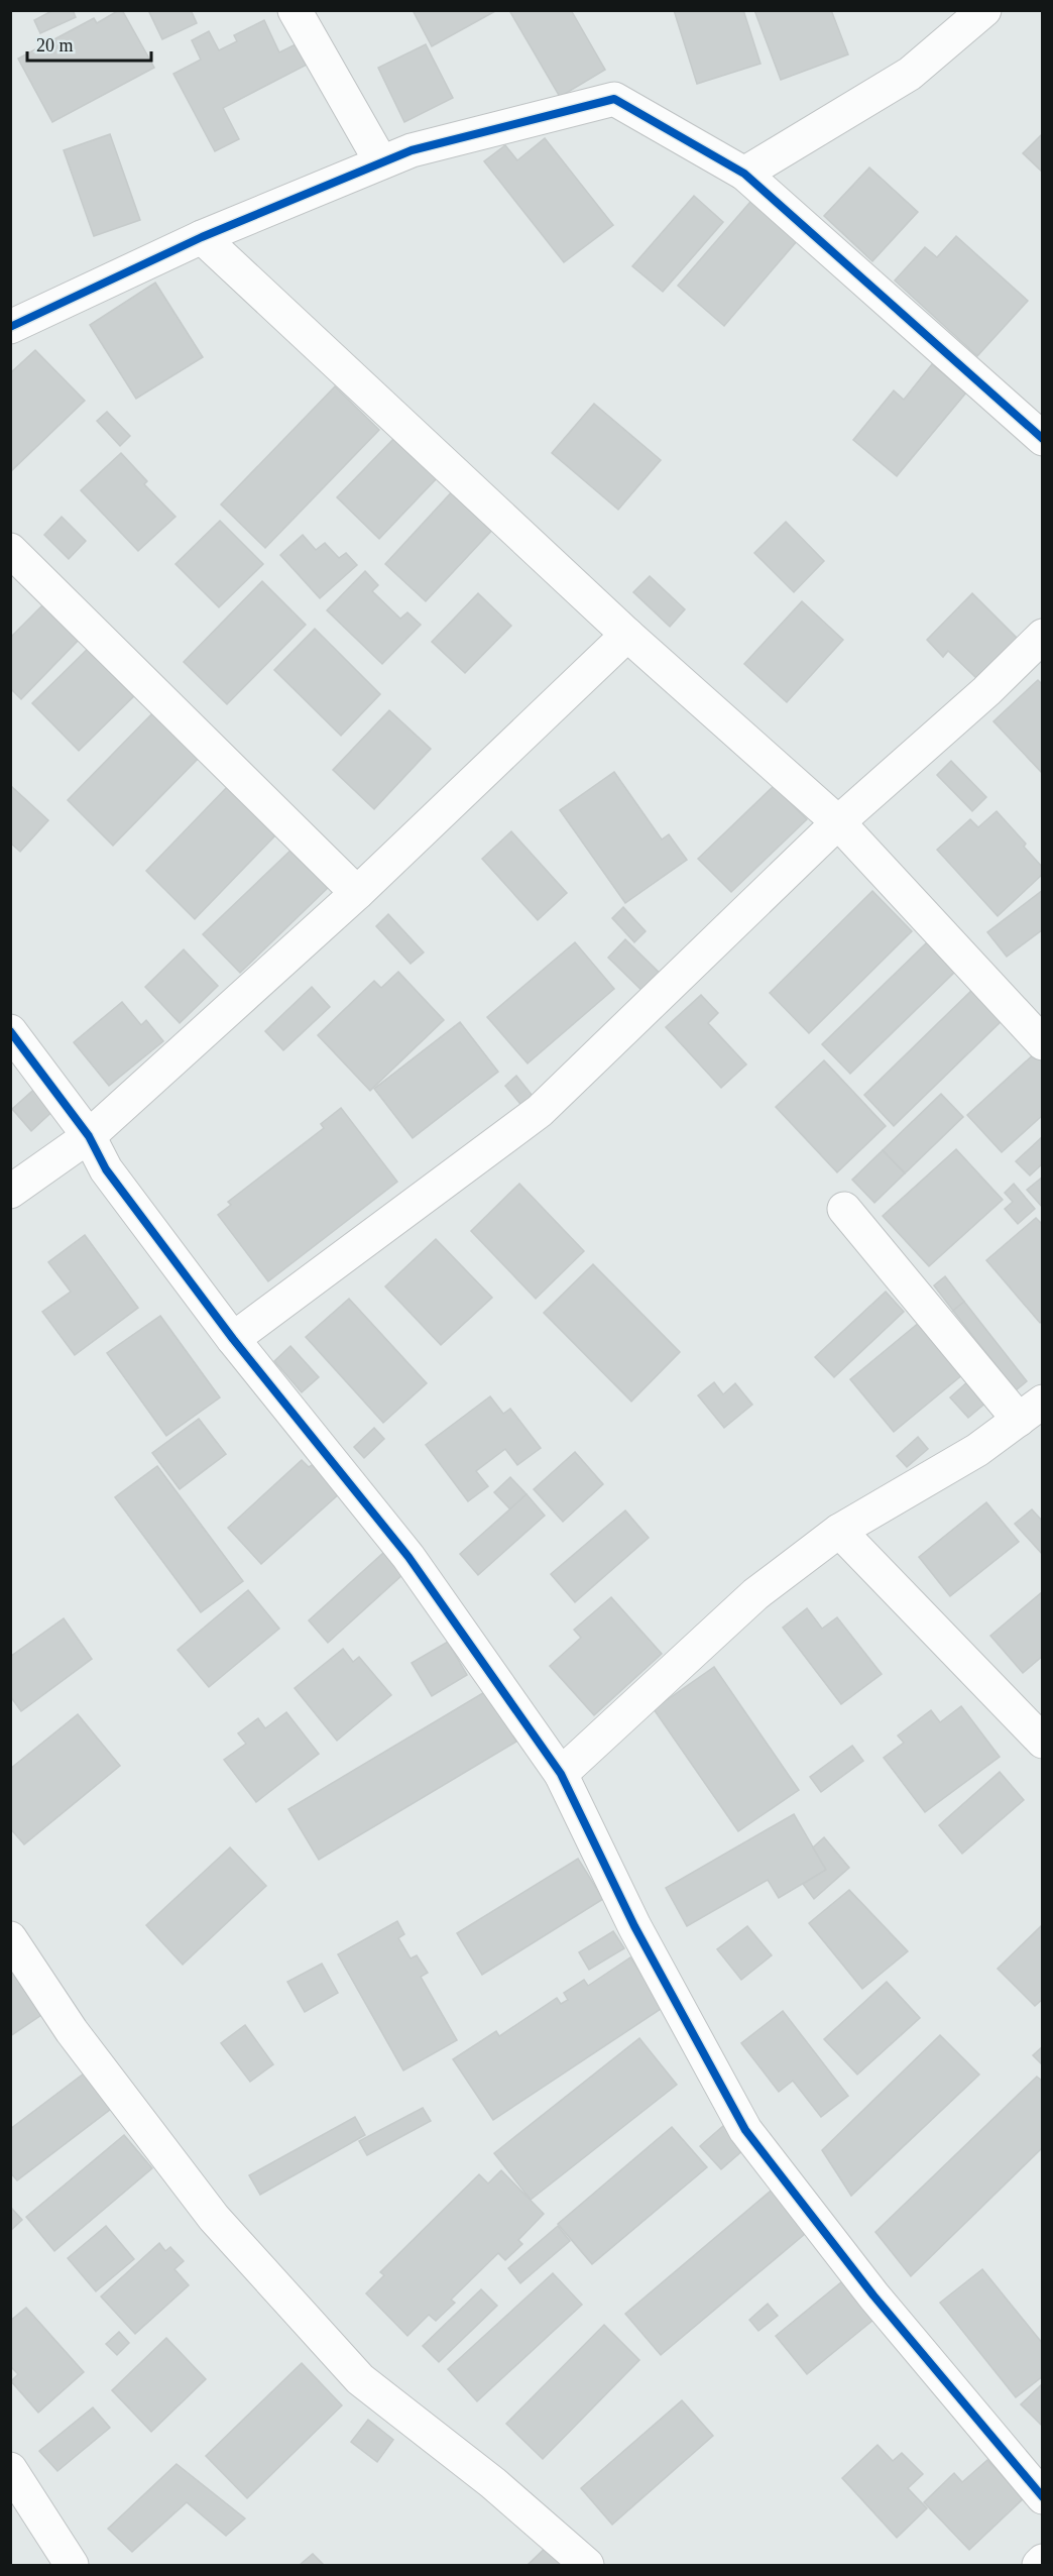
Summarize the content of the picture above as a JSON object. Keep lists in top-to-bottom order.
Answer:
{
  "scale_bar": "20 m"
}
